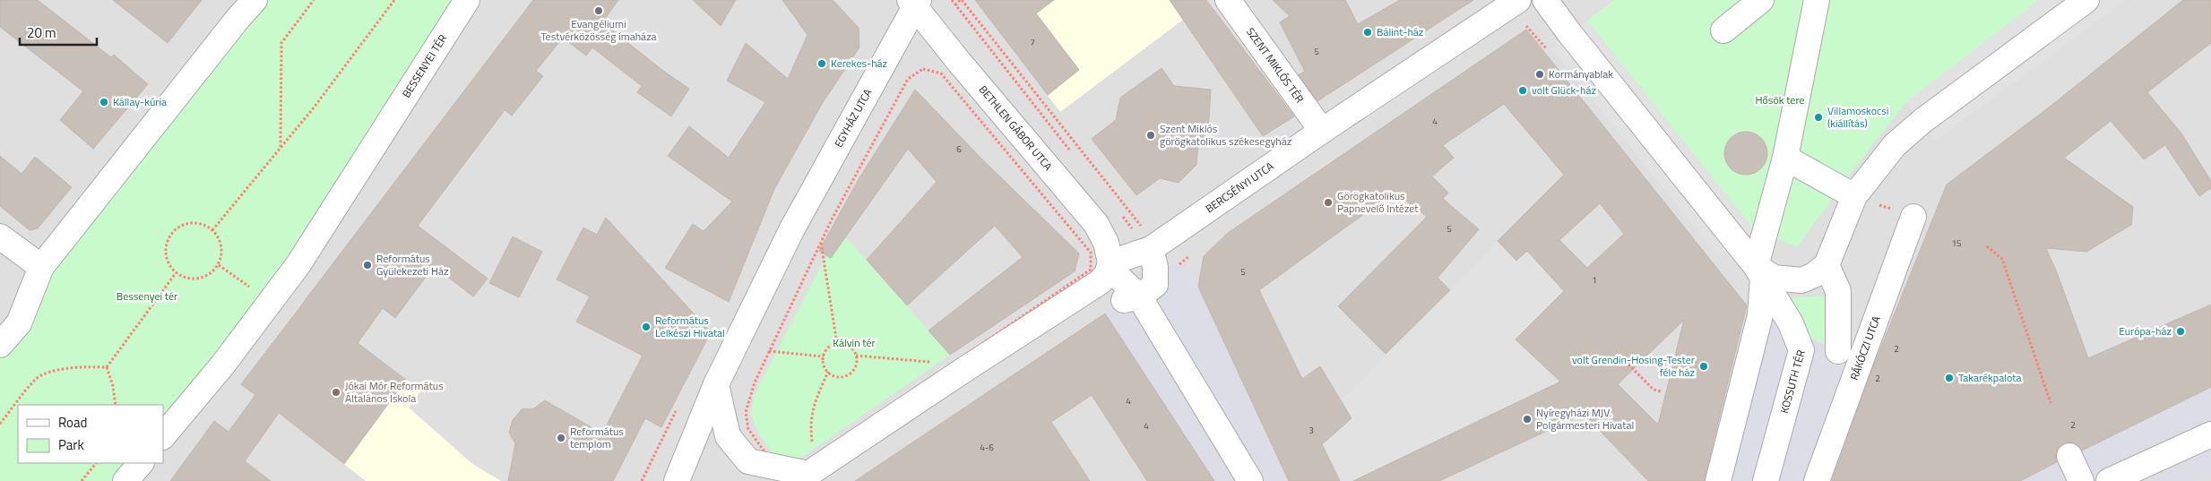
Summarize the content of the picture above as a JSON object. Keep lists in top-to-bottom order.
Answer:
{
  "streets": {
    "street": [
      "BESSENYEI TÉR",
      "SZENT MIKLÓS TÉR",
      "EGYHÁZ UTCA",
      "BETHLEN GÁBOR UTCA",
      "BERCSÉNYI UTCA",
      "RÁKÓCZI UTCA",
      "KOSSUTH TÉR"
    ]
  },
  "crossings": [
    ["SZENT MIKLÓS TÉR", "BERCSÉNYI UTCA"],
    ["EGYHÁZ UTCA", "BETHLEN GÁBOR UTCA"],
    ["BETHLEN GÁBOR UTCA", "BERCSÉNYI UTCA"]
  ],
  "parks": ["Hősök tere", "Bessenyei tér", "Kálvin tér"],
  "places": [
    "Evangéliumi Testvérközösség imaháza",
    "Bálint-ház",
    "Kerekes-ház",
    "Kormányablak",
    "volt Glück-ház",
    "Kállay-kúria",
    "Villamoskocsi (kiállítás)",
    "Szent Miklós görögkatolikus székesegyház",
    "Görögkatolikus Papnevelő Intézet",
    "Református Gyülekezeti Ház",
    "Református Lelkészi Hivatal",
    "Európa-ház",
    "volt Grendin-Hosing-Tester féle ház",
    "Takarékpalota",
    "Jókai Mór Református Általános Iskola",
    "Nyíregyházi MJV. Polgármesteri Hivatal",
    "Református templom"
  ],
  "house_numbers": [
    "7",
    "5",
    "4",
    "6",
    "5",
    "15",
    "5",
    "1",
    "2",
    "2",
    "4",
    "2",
    "4",
    "3",
    "4-6"
  ],
  "legend": ["Road", "Park"],
  "scale_bar": "20 m"
}
